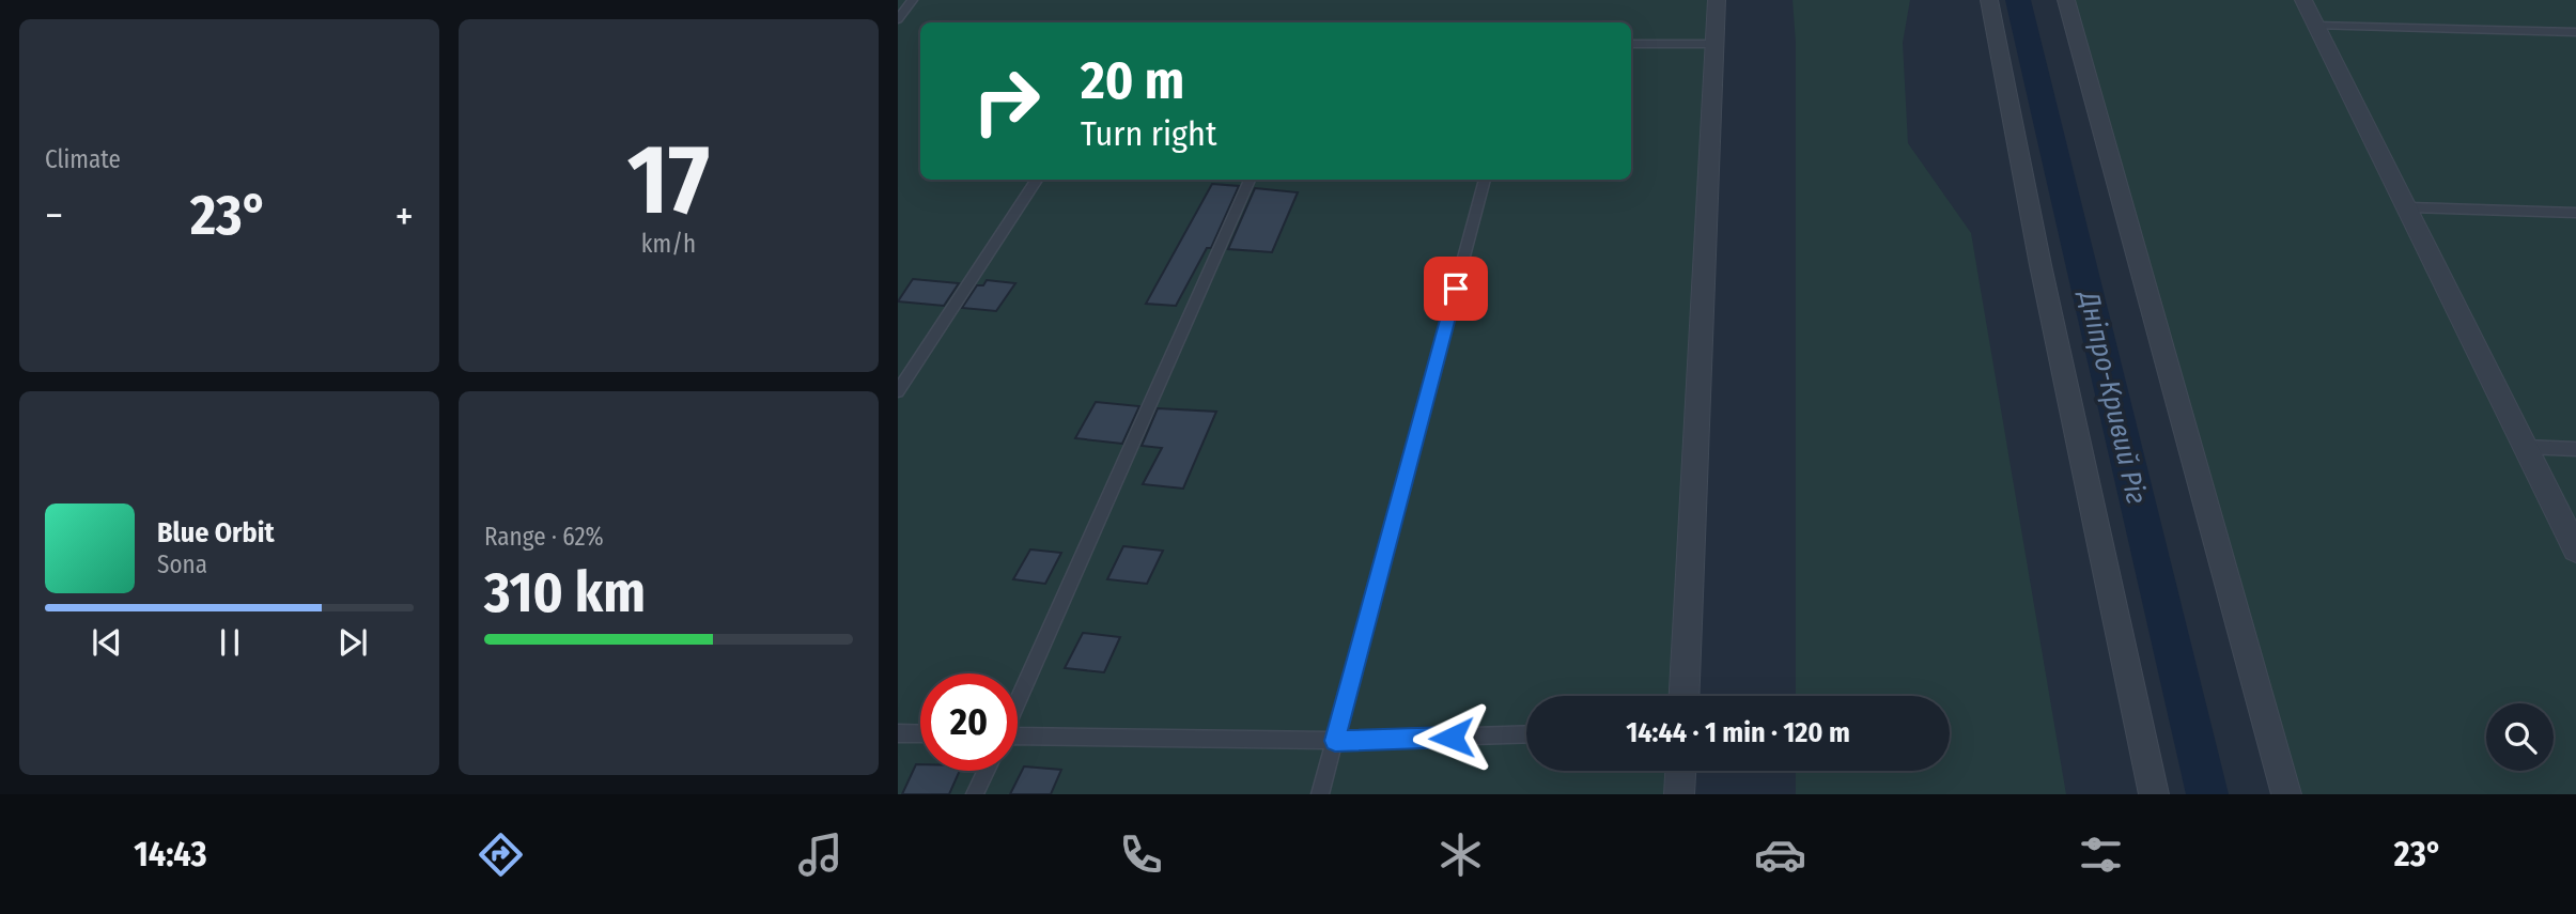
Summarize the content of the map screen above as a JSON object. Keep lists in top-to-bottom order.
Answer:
{
  "water": ["Дніпро-Кривий Ріг"],
  "page": {
    "tile": [
      "Climate",
      ["17", "km/h"],
      ["Range · 62%", "310 km"]
    ],
    "turn": ["20 m", "Turn right"],
    "heat": ["−", "23°", "+"],
    "song": ["Blue Orbit", "Sona"],
    "limit": "20",
    "trip": "14:44 · 1 min · 120 m",
    "tabs": ["14:43", "23°"]
  }
}
